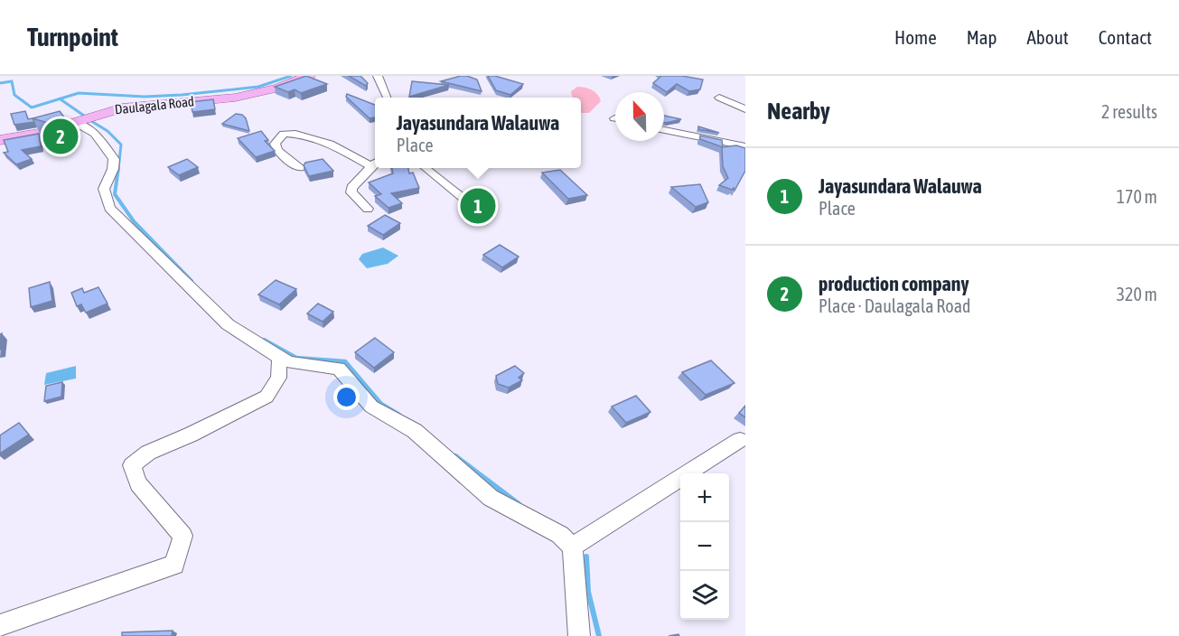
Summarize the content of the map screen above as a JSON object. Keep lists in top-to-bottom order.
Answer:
{
  "streets": {
    "main road": ["Daulagala Road"]
  },
  "north": "top",
  "page": {
    "header": "Turnpoint",
    "nav": [
      "Home",
      "Map",
      "About",
      "Contact"
    ],
    "heading": ["Nearby", "2 results"],
    "popup": ["Jayasundara Walauwa", "Place"],
    "pins": ["2", "1"],
    "list": [
      {
        "mark": "1",
        "name": "Jayasundara Walauwa",
        "note": "Place",
        "value": "170 m"
      },
      {
        "mark": "2",
        "name": "production company",
        "note": "Place · Daulagala Road",
        "value": "320 m"
      }
    ],
    "map_buttons": ["+", "−"]
  }
}
